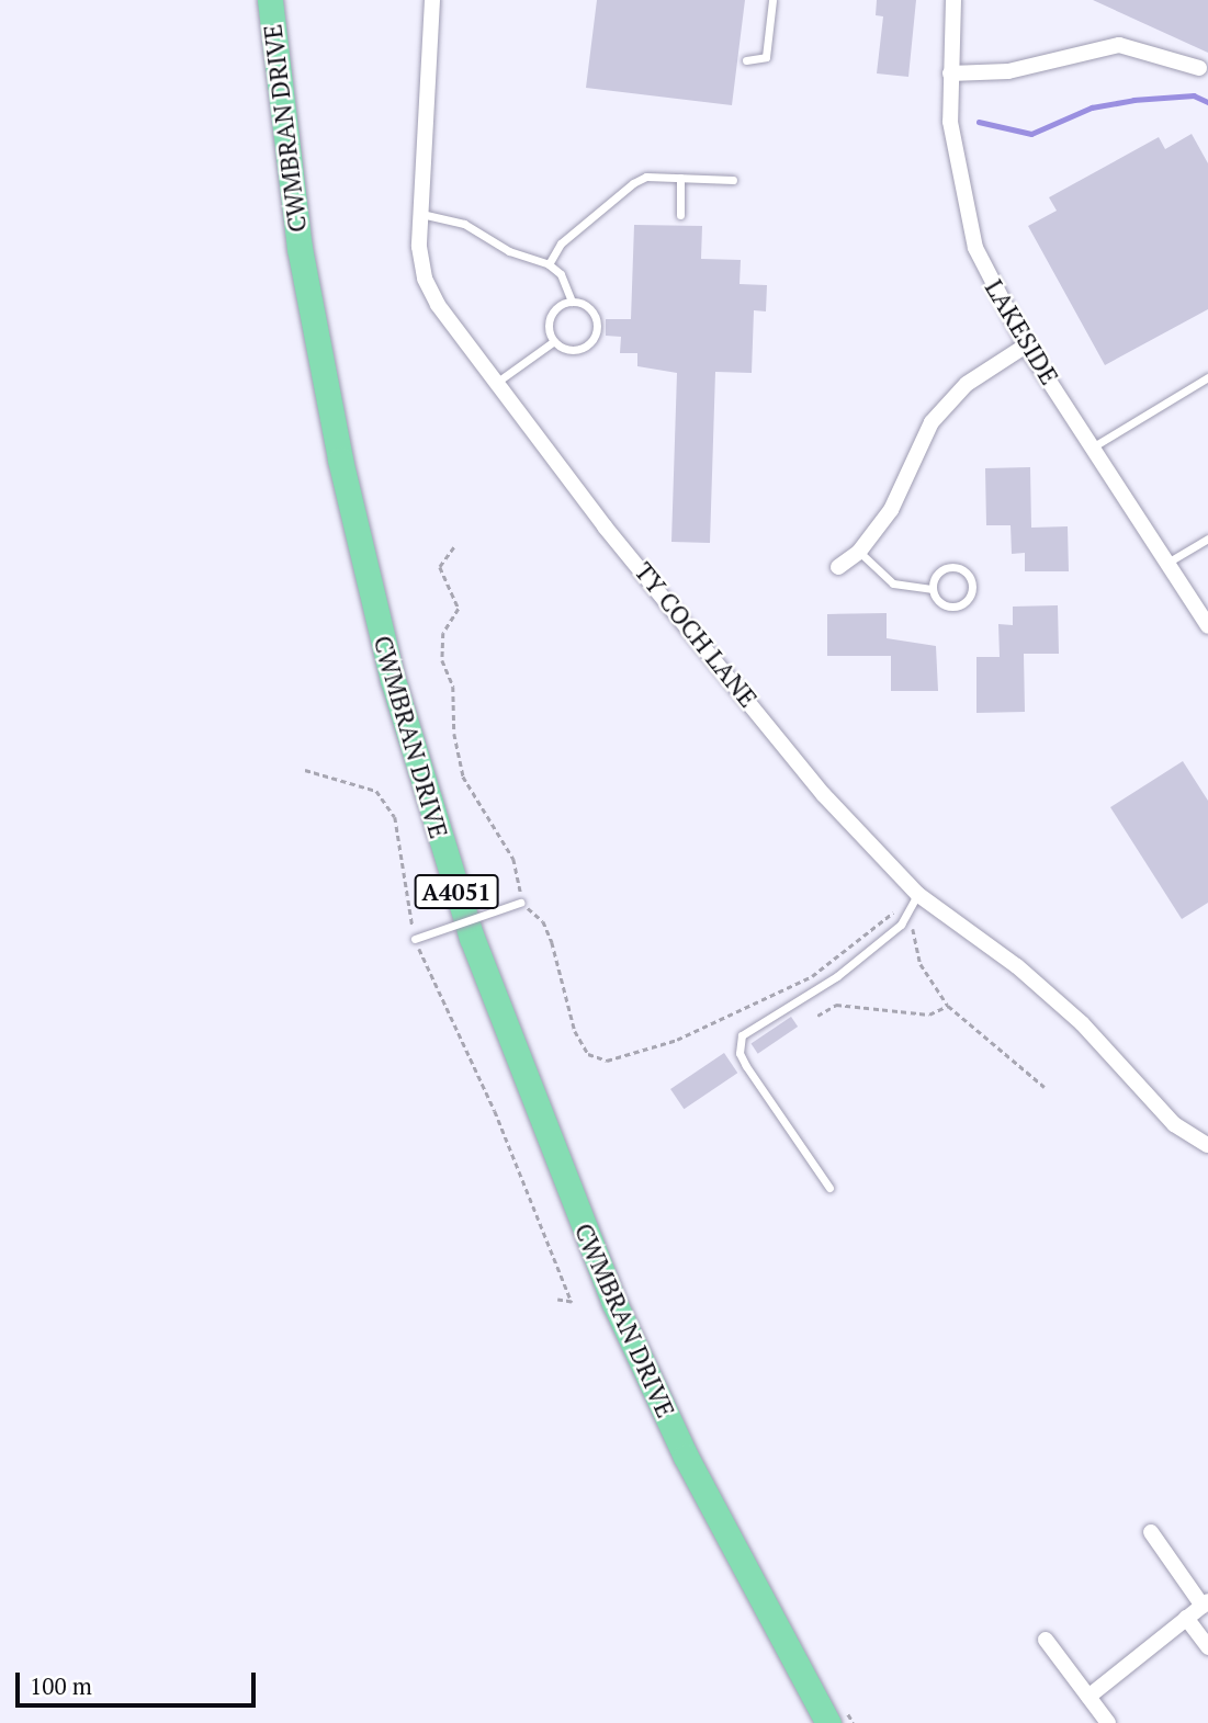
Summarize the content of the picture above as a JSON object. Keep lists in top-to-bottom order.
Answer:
{
  "streets": {
    "main road": ["CWMBRAN DRIVE", "A4051"],
    "street": ["LAKESIDE", "TY COCH LANE"]
  },
  "scale_bar": "100 m"
}
